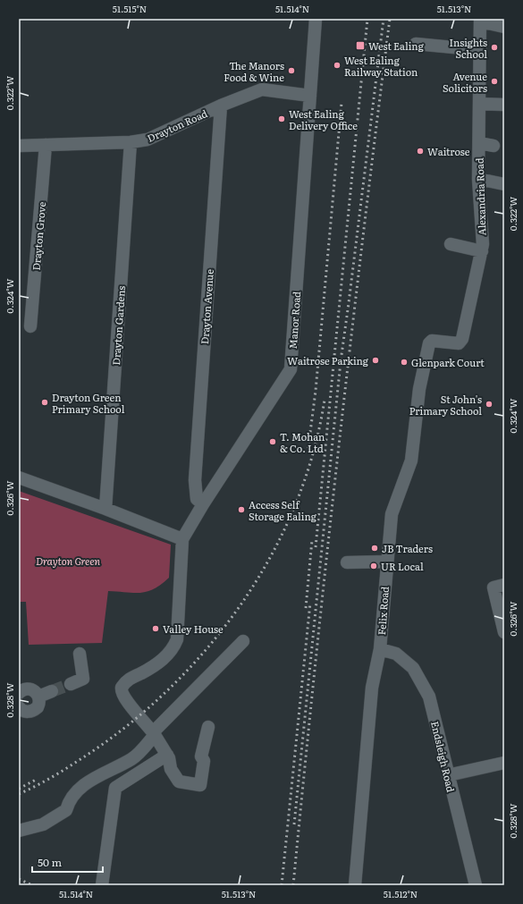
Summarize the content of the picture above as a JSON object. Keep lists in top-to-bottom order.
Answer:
{
  "streets": {
    "street": [
      "Drayton Road",
      "Alexandria Road",
      "Drayton Grove",
      "Drayton Avenue",
      "Manor Road",
      "Drayton Gardens",
      "Felix Road",
      "Endsleigh Road"
    ]
  },
  "crossings": [
    ["Drayton Road", "Drayton Grove"],
    ["Drayton Road", "Drayton Avenue"],
    ["Drayton Road", "Manor Road"],
    ["Drayton Road", "Drayton Gardens"],
    ["Alexandria Road", "Felix Road"],
    ["Drayton Avenue", "Manor Road"],
    ["Felix Road", "Endsleigh Road"]
  ],
  "parks": ["Drayton Green"],
  "places": {
    "transit": ["West Ealing"],
    "other": [
      "Insights School",
      "West Ealing Railway Station",
      "The Manors Food & Wine",
      "Avenue Solicitors",
      "West Ealing Delivery Office",
      "Waitrose",
      "Waitrose Parking",
      "Glenpark Court",
      "Drayton Green Primary School",
      "St John's Primary School",
      "T. Mohan & Co. Ltd",
      "Access Self Storage Ealing",
      "JB Traders",
      "UR Local",
      "Valley House"
    ]
  },
  "scale_bar": "50 m",
  "coordinates": [
    "51.515°N",
    "51.514°N",
    "51.513°N",
    "0.322°W",
    "0.324°W",
    "0.326°W",
    "0.328°W",
    "51.512°N"
  ]
}
